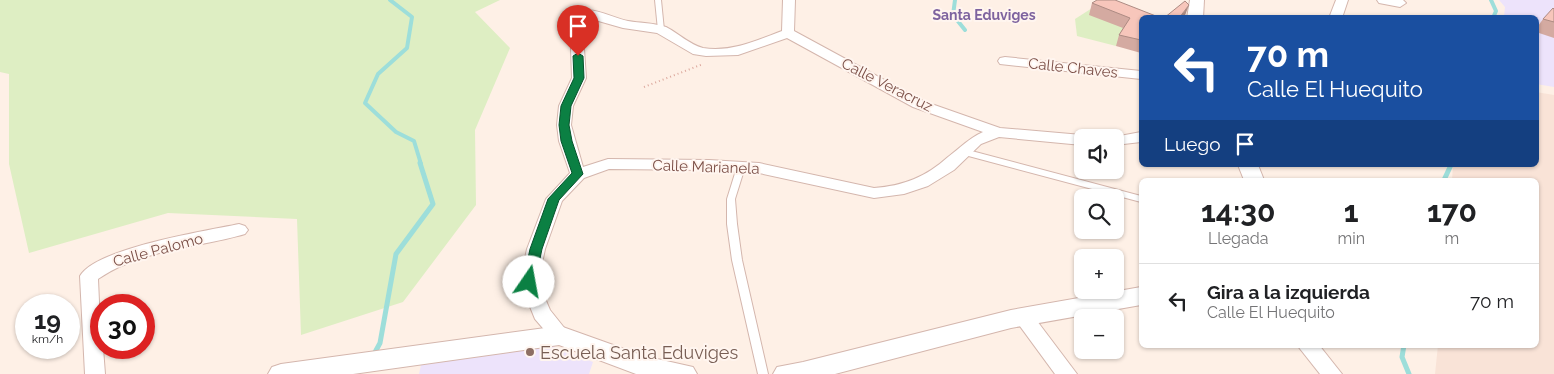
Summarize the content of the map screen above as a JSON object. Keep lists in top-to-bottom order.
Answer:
{
  "streets": {
    "street": [
      "Calle Chaves",
      "Calle Veracruz",
      "Calle Marianela",
      "Calle Palomo"
    ]
  },
  "crossings": [
    ["Calle Veracruz", "Calle Marianela"]
  ],
  "districts": ["Santa Eduviges"],
  "places": ["Escuela Santa Eduviges"],
  "page": {
    "turn": ["70 m", "Calle El Huequito"],
    "then": "Luego",
    "map_buttons": ["+", "−"],
    "eta": [
      "14:30",
      "Llegada",
      "1",
      "min",
      "170",
      "m"
    ],
    "list": [
      {
        "name": "Gira a la izquierda",
        "note": "Calle El Huequito",
        "value": "70 m"
      }
    ],
    "speed": "19 km/h",
    "limit": "30"
  }
}
